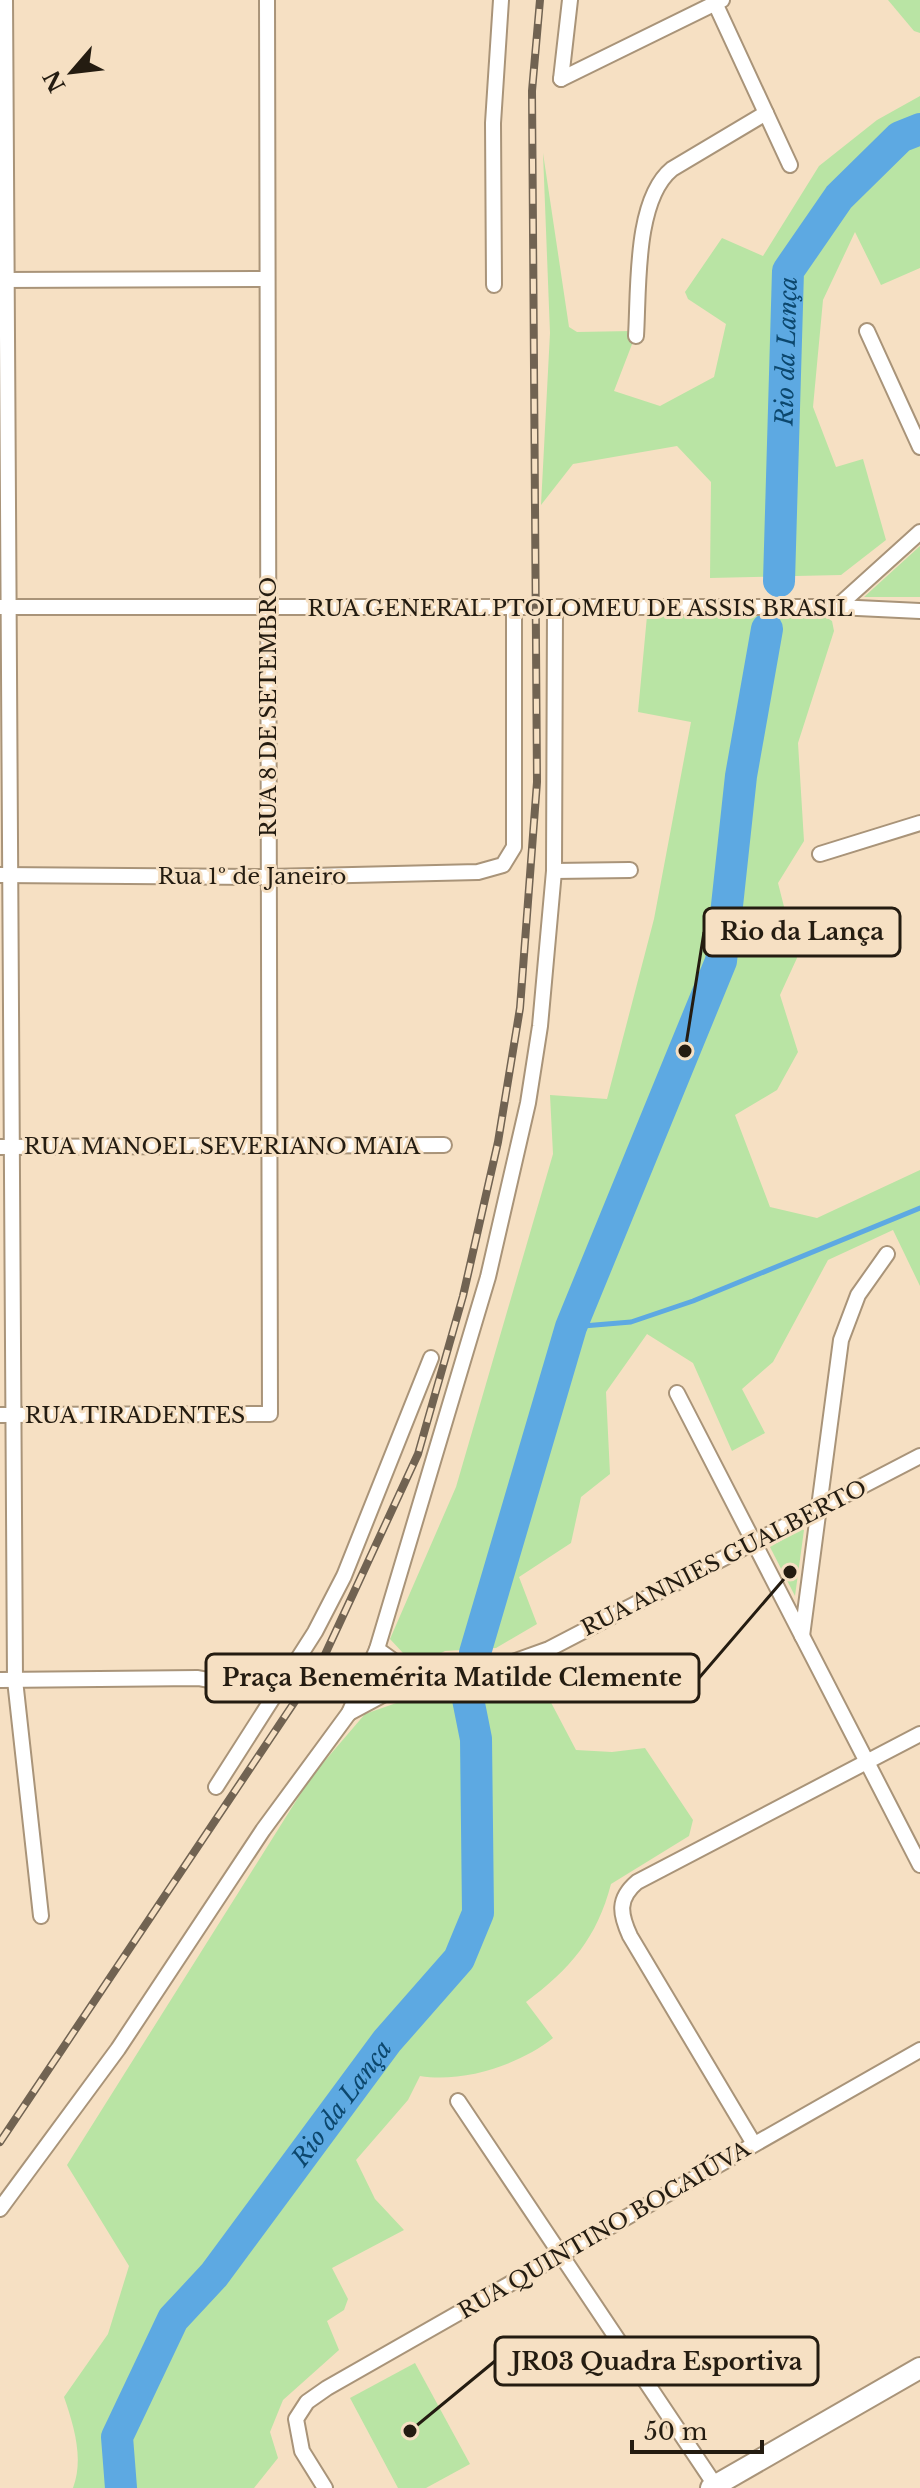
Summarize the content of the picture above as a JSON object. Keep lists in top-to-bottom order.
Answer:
{
  "streets": {
    "street": [
      "RUA GENERAL PTOLOMEU DE ASSIS BRASIL",
      "RUA 8 DE SETEMBRO",
      "Rua 1º de Janeiro",
      "RUA MANOEL SEVERIANO MAIA",
      "RUA TIRADENTES",
      "RUA ANNIES GUALBERTO",
      "RUA QUINTINO BOCAIÚVA"
    ]
  },
  "crossings": [
    ["RUA GENERAL PTOLOMEU DE ASSIS BRASIL", "RUA 8 DE SETEMBRO"],
    ["RUA GENERAL PTOLOMEU DE ASSIS BRASIL", "Rua 1º de Janeiro"],
    ["RUA 8 DE SETEMBRO", "Rua 1º de Janeiro"],
    ["RUA 8 DE SETEMBRO", "RUA MANOEL SEVERIANO MAIA"],
    ["RUA 8 DE SETEMBRO", "RUA TIRADENTES"]
  ],
  "water": ["Rio da Lança"],
  "places": ["Rio da Lança", "Praça Benemérita Matilde Clemente", "JR03 Quadra Esportiva"],
  "scale_bar": "50 m",
  "north": "bottom left"
}
